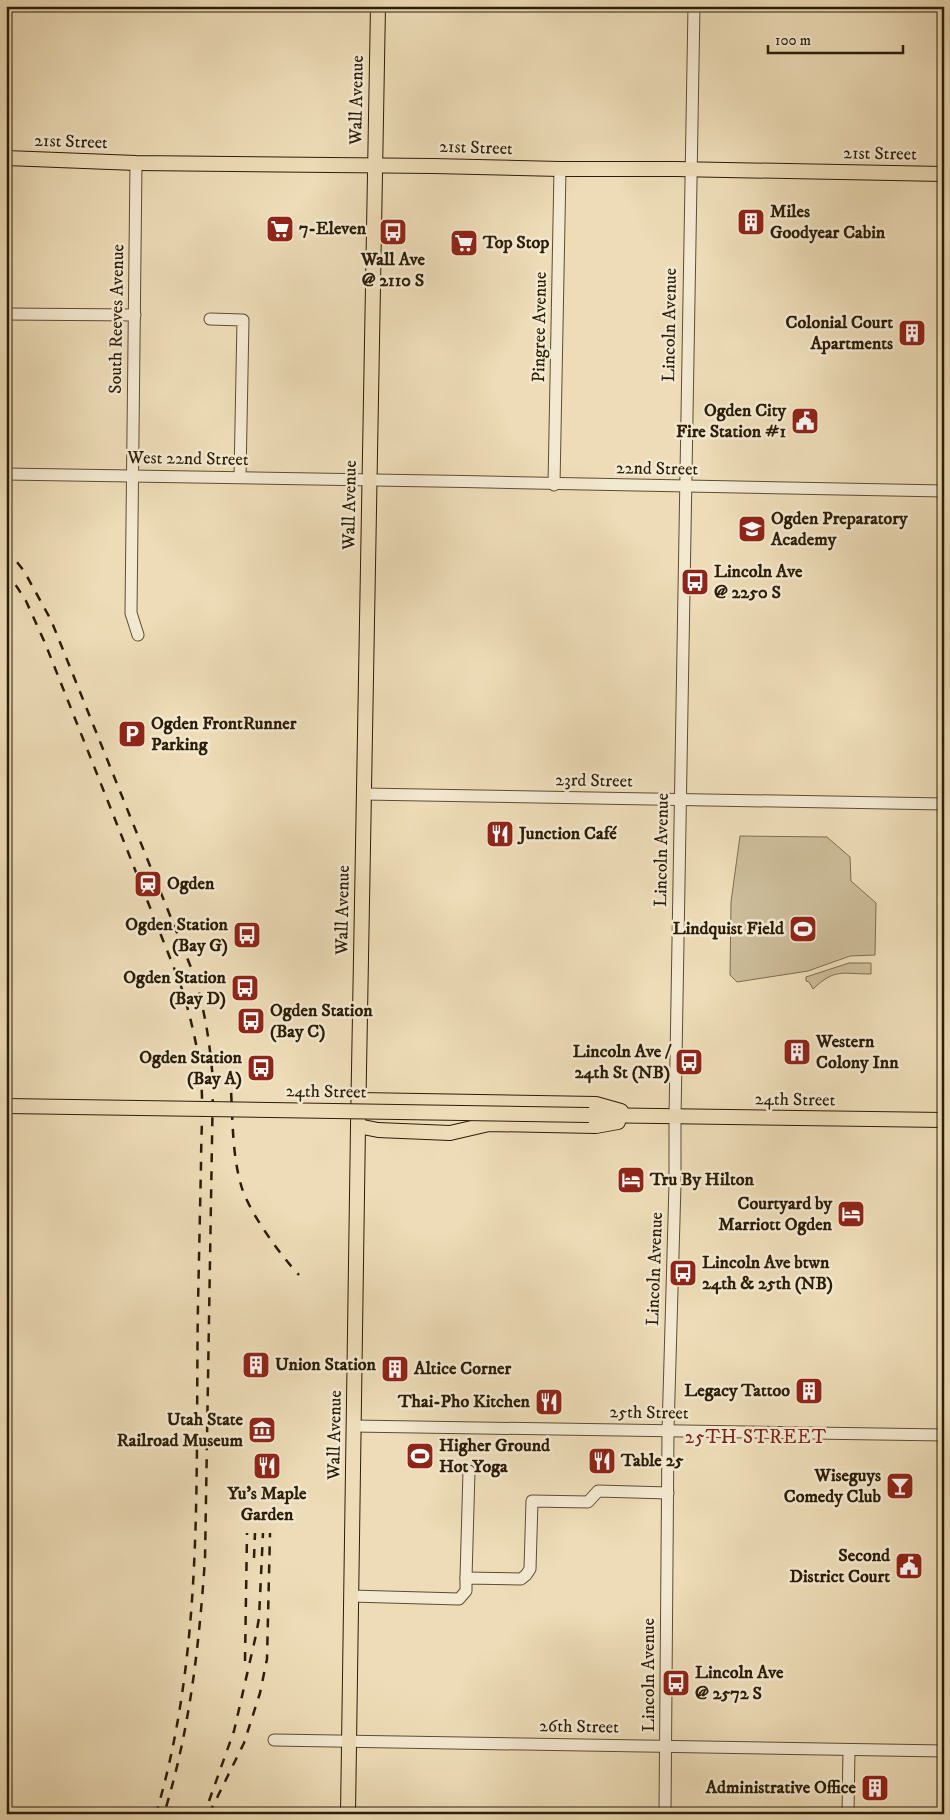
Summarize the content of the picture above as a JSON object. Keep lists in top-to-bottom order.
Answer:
{
  "streets": {
    "main road": ["Wall Avenue", "21st Street", "24th Street"],
    "street": [
      "South Reeves Avenue",
      "Lincoln Avenue",
      "Pingree Avenue",
      "West 22nd Street",
      "22nd Street",
      "23rd Street",
      "25th Street",
      "26th Street"
    ]
  },
  "crossings": [
    ["Wall Avenue", "21st Street"],
    ["Wall Avenue", "West 22nd Street"],
    ["Wall Avenue", "22nd Street"],
    ["Wall Avenue", "23rd Street"],
    ["Wall Avenue", "24th Street"],
    ["Wall Avenue", "25th Street"],
    ["Wall Avenue", "26th Street"],
    ["21st Street", "South Reeves Avenue"],
    ["21st Street", "Lincoln Avenue"],
    ["21st Street", "Pingree Avenue"],
    ["South Reeves Avenue", "West 22nd Street"],
    ["Lincoln Avenue", "22nd Street"],
    ["Lincoln Avenue", "23rd Street"],
    ["Lincoln Avenue", "24th Street"],
    ["Lincoln Avenue", "25th Street"],
    ["Lincoln Avenue", "26th Street"],
    ["Pingree Avenue", "22nd Street"],
    ["West 22nd Street", "22nd Street"]
  ],
  "districts": ["25TH STREET"],
  "places": {
    "building": [
      "Miles Goodyear Cabin",
      "Colonial Court Apartments",
      "Western Colony Inn",
      "Union Station",
      "Altice Corner",
      "Legacy Tattoo",
      "Administrative Office"
    ],
    "supermarket": ["7-Eleven", "Top Stop"],
    "bus stop": [
      "Wall Ave @ 2110 S",
      "Lincoln Ave @ 2250 S",
      "Ogden Station (Bay G)",
      "Ogden Station (Bay D)",
      "Ogden Station (Bay C)",
      "Lincoln Ave / 24th St (NB)",
      "Ogden Station (Bay A)",
      "Lincoln Ave btwn 24th & 25th (NB)",
      "Lincoln Ave @ 2572 S"
    ],
    "public building": ["Ogden City Fire Station #1", "Second District Court"],
    "school or university": ["Ogden Preparatory Academy"],
    "parking": ["Ogden FrontRunner Parking"],
    "restaurant": [
      "Junction Café",
      "Thai-Pho Kitchen",
      "Table 25",
      "Yu’s Maple Garden"
    ],
    "station": ["Ogden"],
    "sports": ["Lindquist Field", "Higher Ground Hot Yoga"],
    "hotel": ["Tru By Hilton", "Courtyard by Marriott Ogden"],
    "museum": ["Utah State Railroad Museum"],
    "bar": ["Wiseguys Comedy Club"]
  },
  "scale_bar": "100 m"
}
